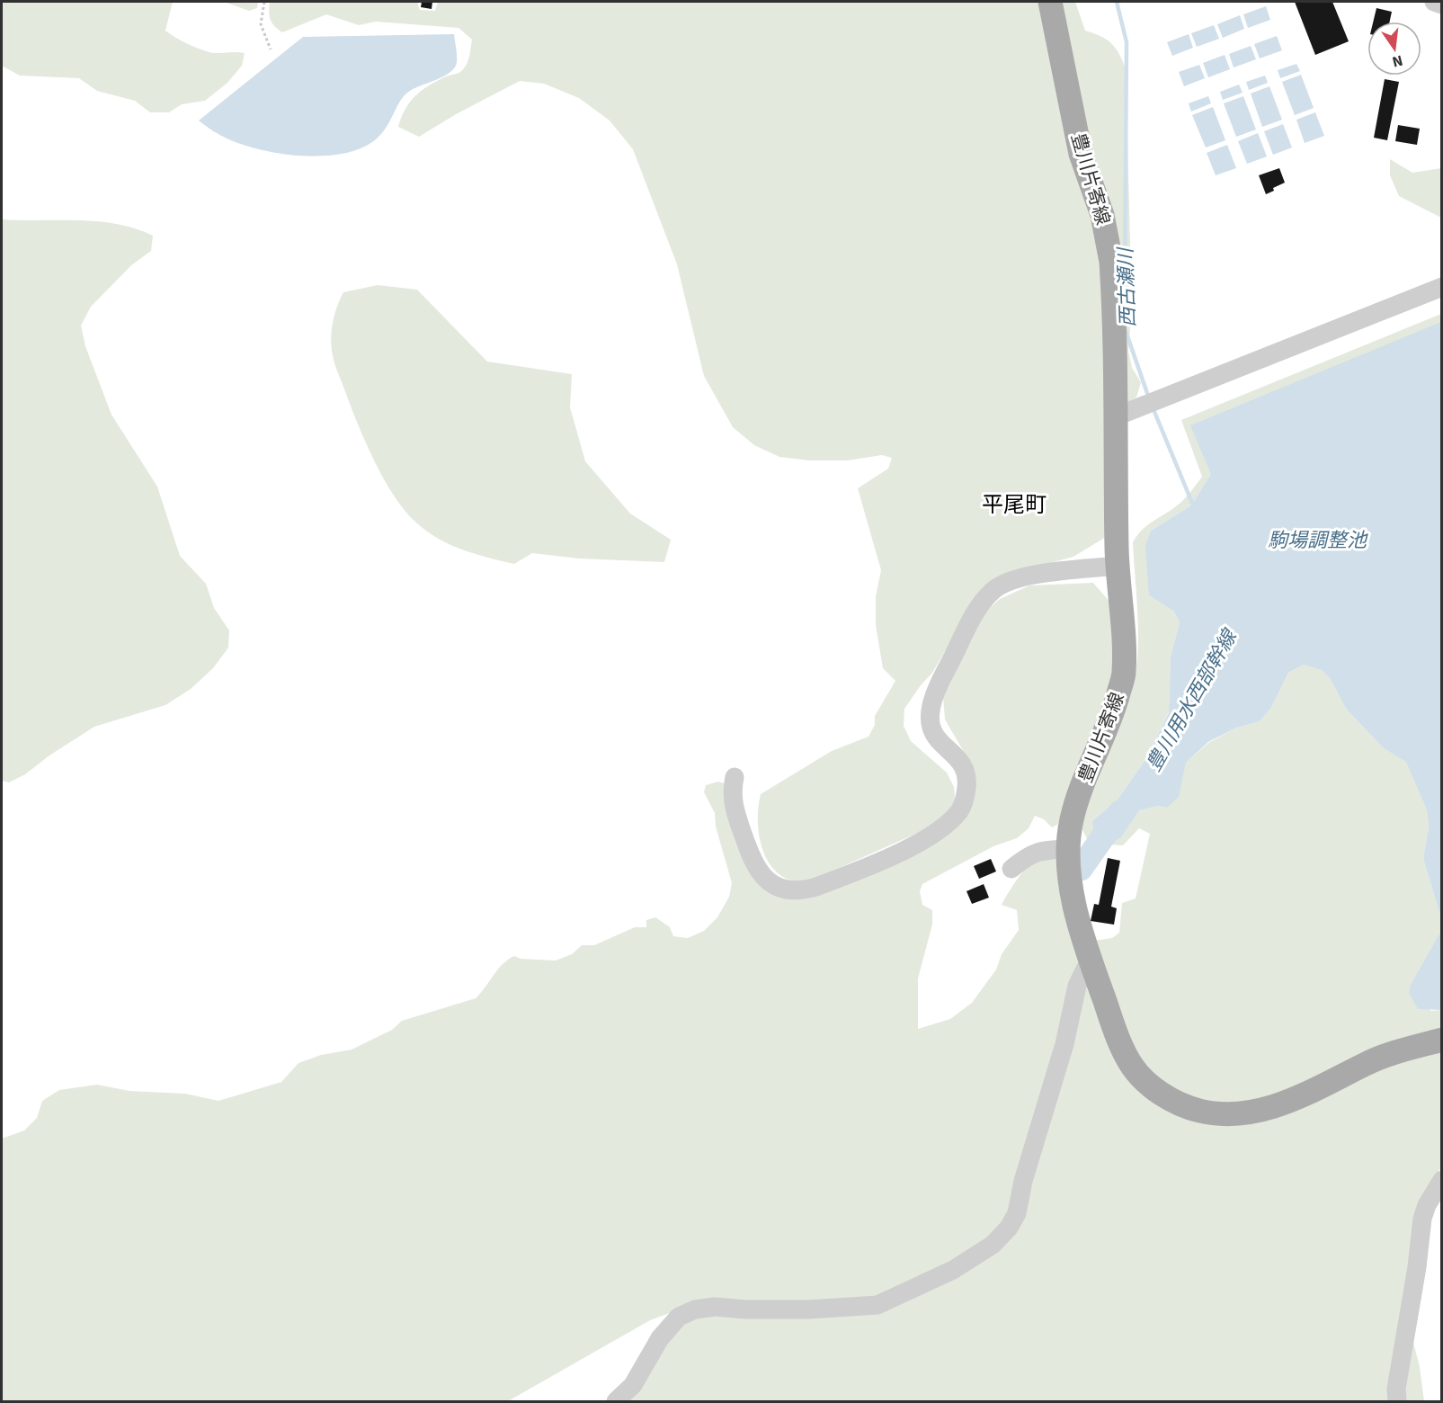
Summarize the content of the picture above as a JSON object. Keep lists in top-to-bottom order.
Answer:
{
  "streets": {
    "main road": ["豊川片寄線"]
  },
  "districts": ["平尾町"],
  "water": ["西古瀬川", "駒場調整池", "豊川用水西部幹線"],
  "north": "bottom"
}
